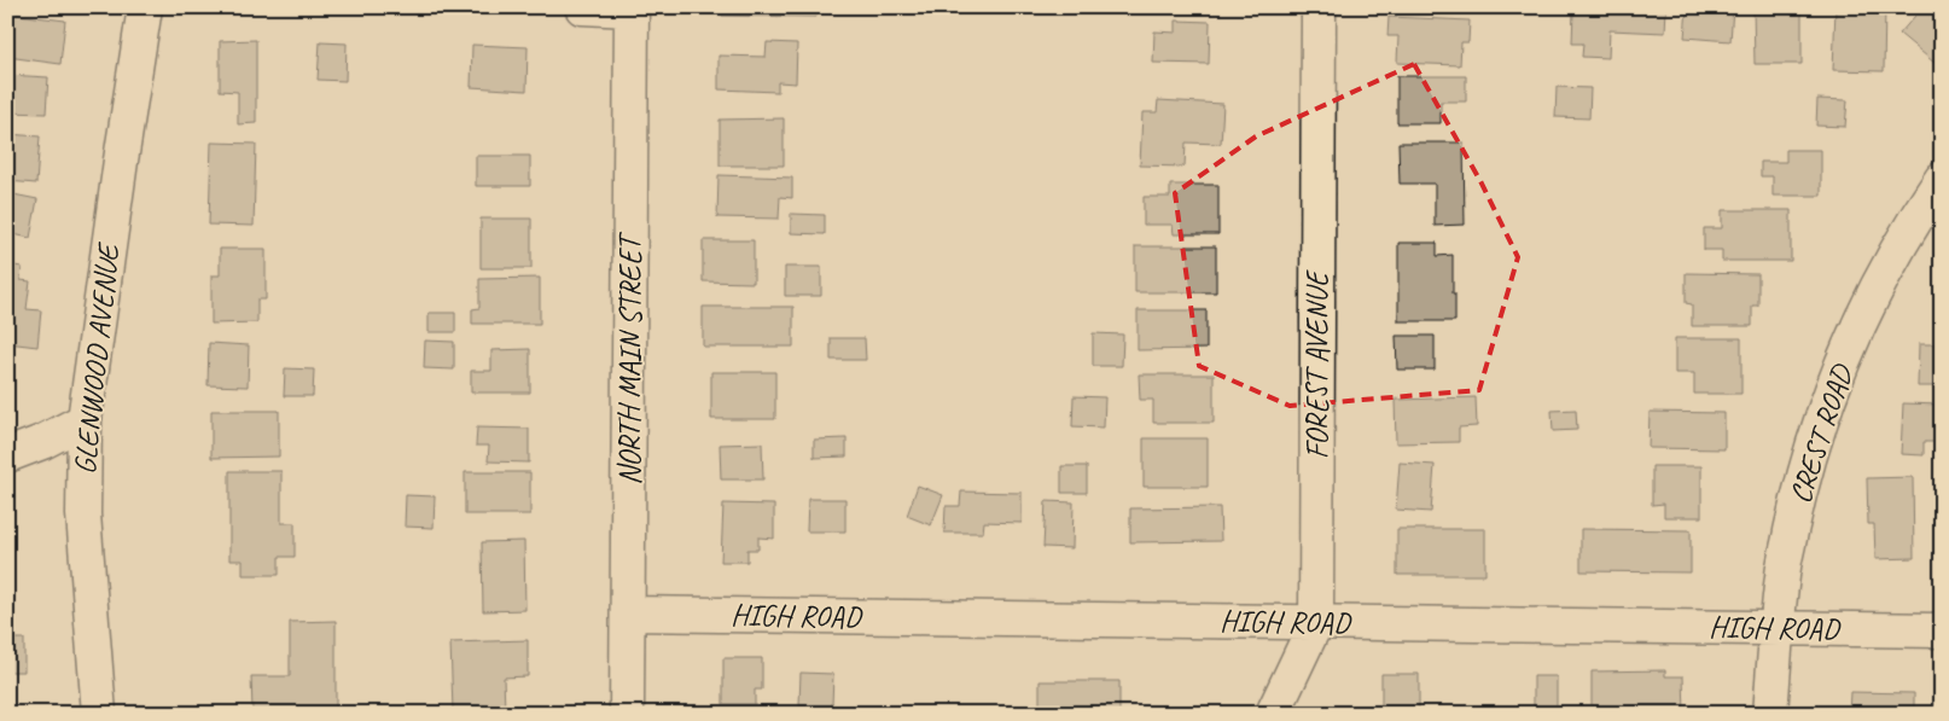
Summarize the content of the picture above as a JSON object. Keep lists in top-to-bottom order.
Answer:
{
  "streets": {
    "street": [
      "GLENWOOD AVENUE",
      "NORTH MAIN STREET",
      "FOREST AVENUE",
      "CREST ROAD",
      "HIGH ROAD"
    ]
  },
  "crossings": [
    ["NORTH MAIN STREET", "HIGH ROAD"],
    ["FOREST AVENUE", "HIGH ROAD"],
    ["CREST ROAD", "HIGH ROAD"]
  ]
}
